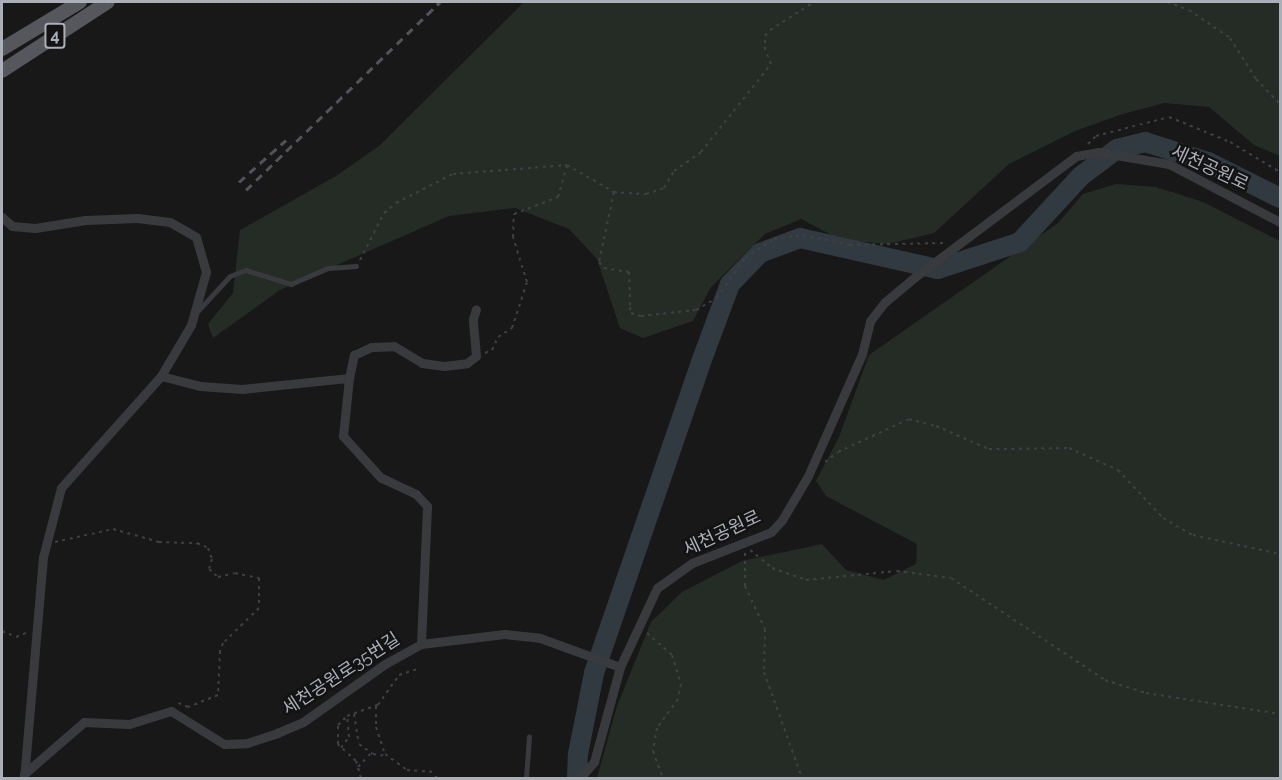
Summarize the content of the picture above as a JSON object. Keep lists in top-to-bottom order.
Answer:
{
  "streets": {
    "main road": ["4"],
    "street": ["세천공원로", "세천공원로35번길"]
  },
  "crossings": [
    ["세천공원로", "세천공원로35번길"]
  ]
}
